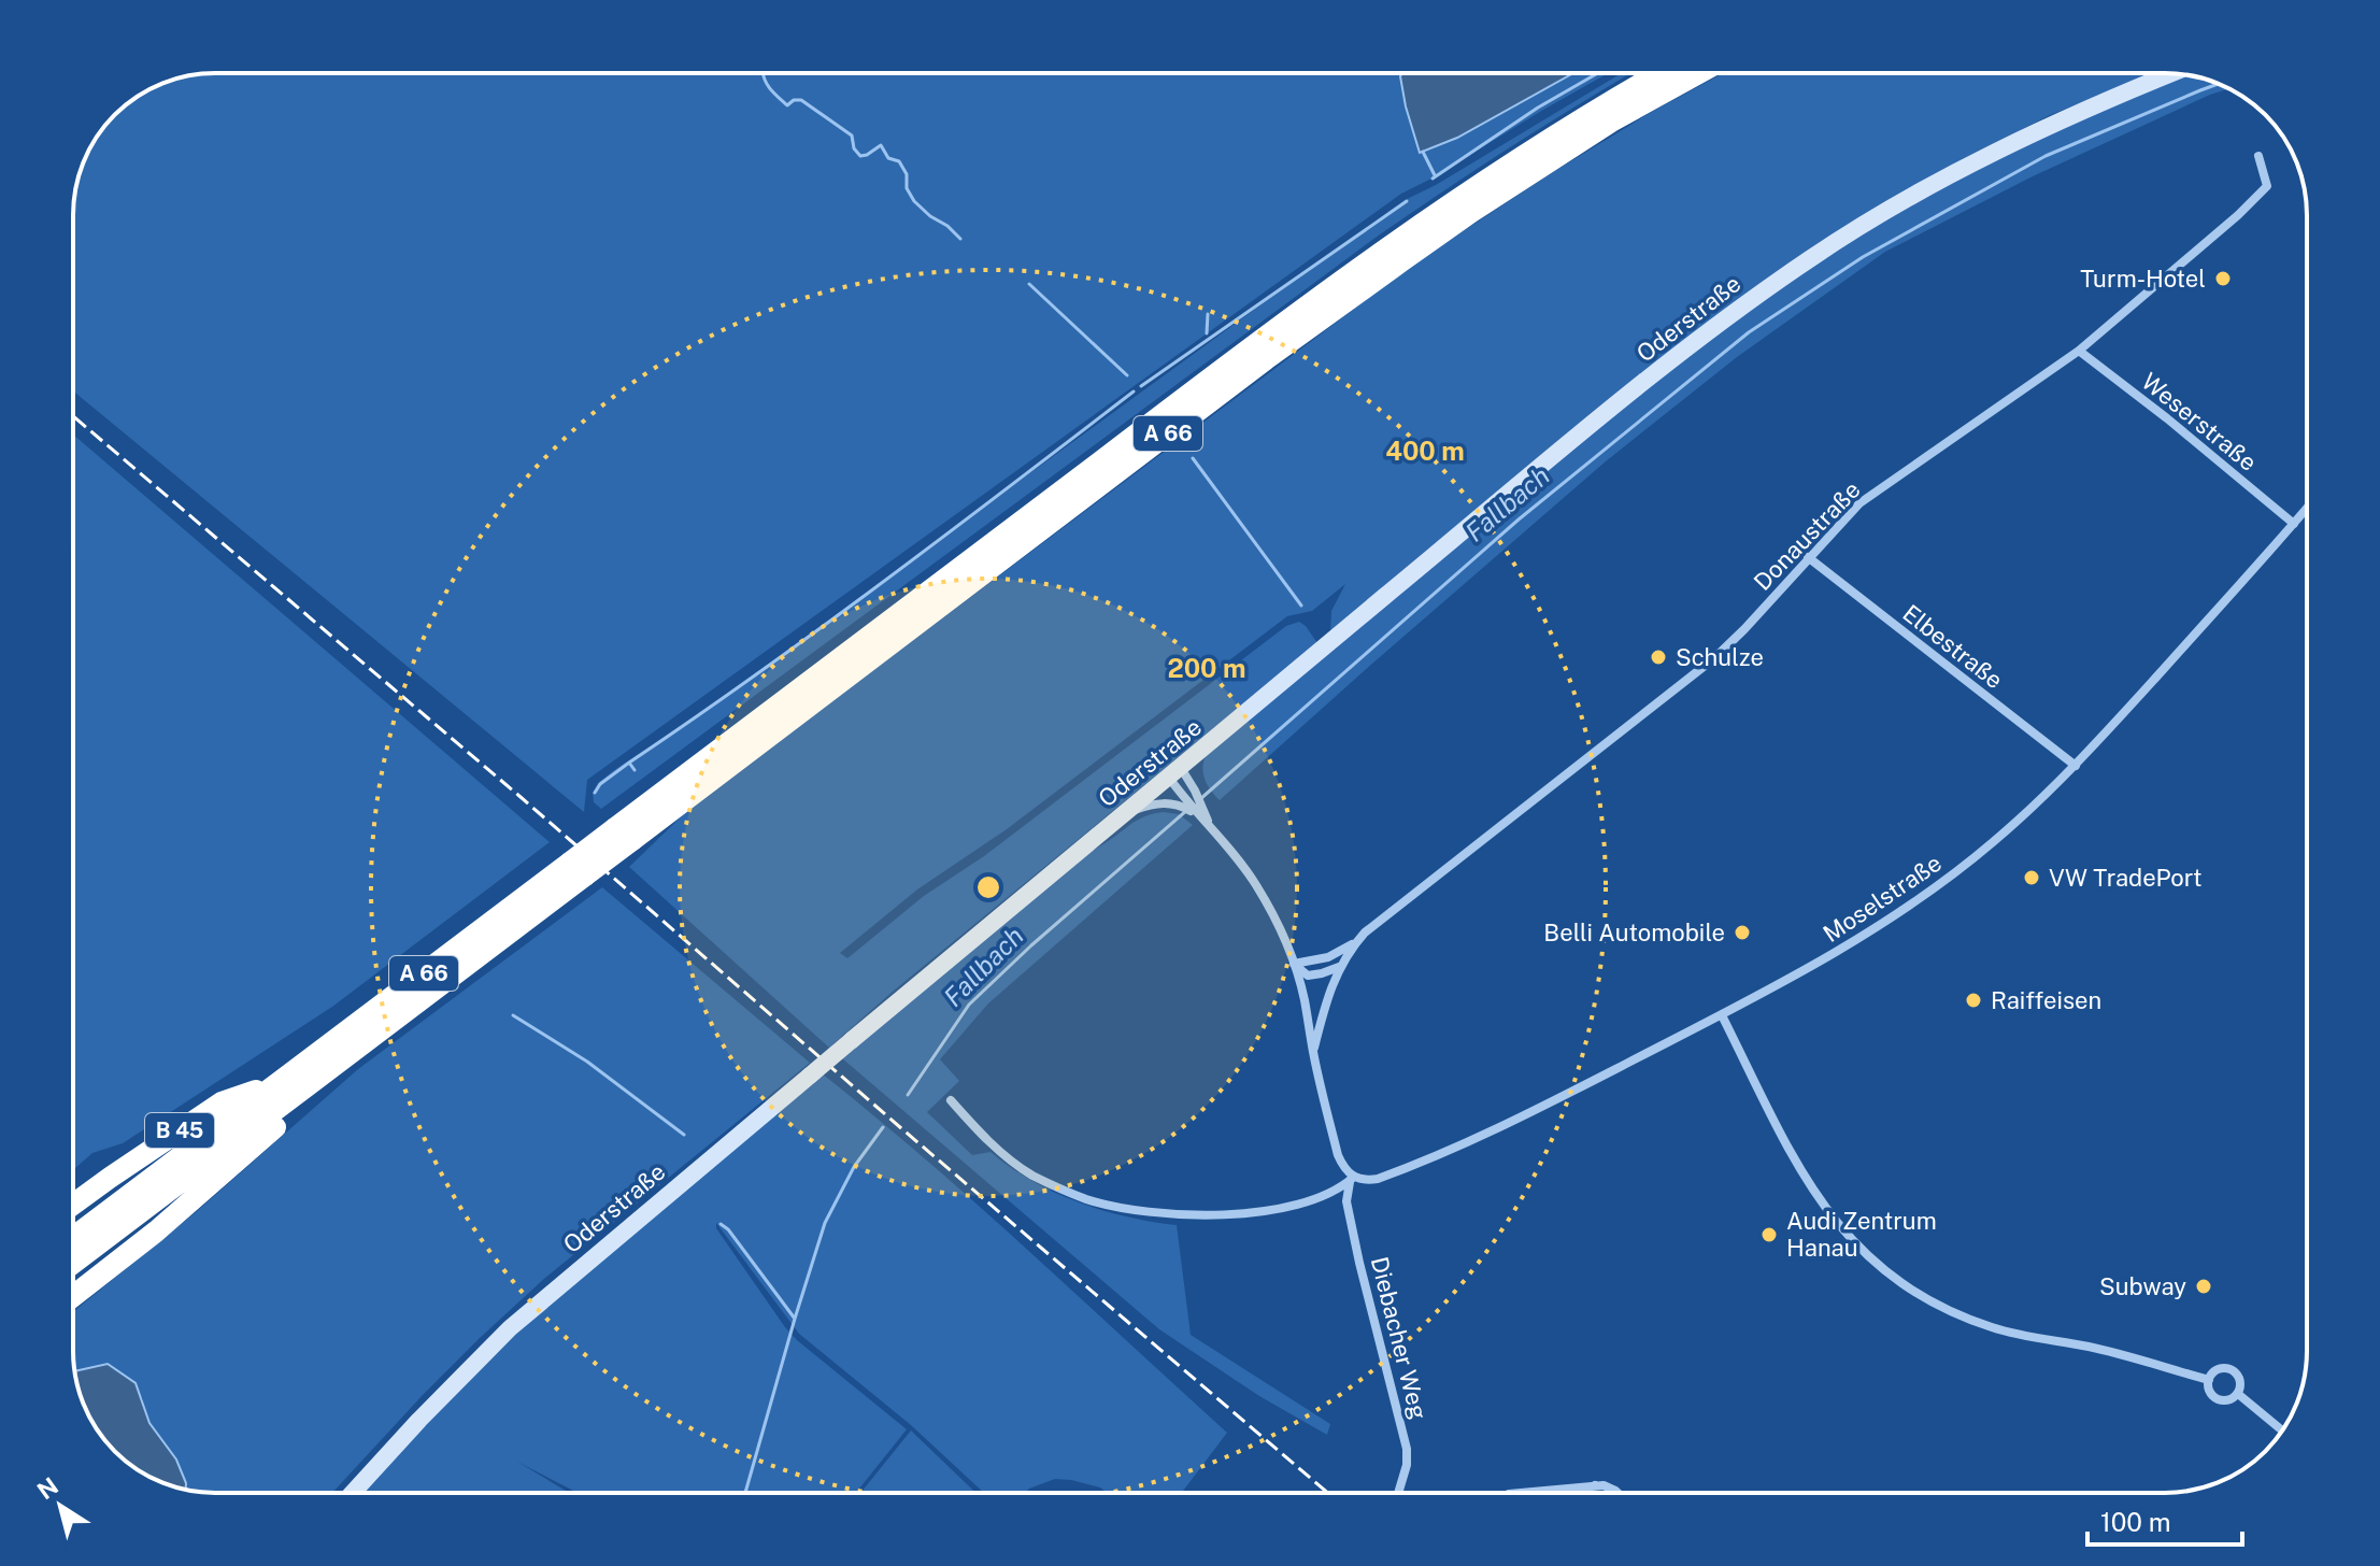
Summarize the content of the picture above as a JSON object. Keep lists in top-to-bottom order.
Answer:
{
  "streets": {
    "highway": ["A 66", "B 45"],
    "street": [
      "Oderstraße",
      "Weserstraße",
      "Donaustraße",
      "Elbestraße",
      "Moselstraße",
      "Diebacher Weg"
    ]
  },
  "crossings": [
    ["Weserstraße", "Donaustraße"],
    ["Weserstraße", "Moselstraße"],
    ["A 66", "B 45"],
    ["Donaustraße", "Elbestraße"],
    ["Elbestraße", "Moselstraße"],
    ["Moselstraße", "Diebacher Weg"]
  ],
  "water": ["Fallbach"],
  "places": [
    "Turm-Hotel",
    "Schulze",
    "VW TradePort",
    "Belli Automobile",
    "Raiffeisen",
    "Audi Zentrum Hanau",
    "Subway"
  ],
  "scale_bar": "100 m",
  "north": "top left",
  "rings": ["400 m", "200 m"]
}
